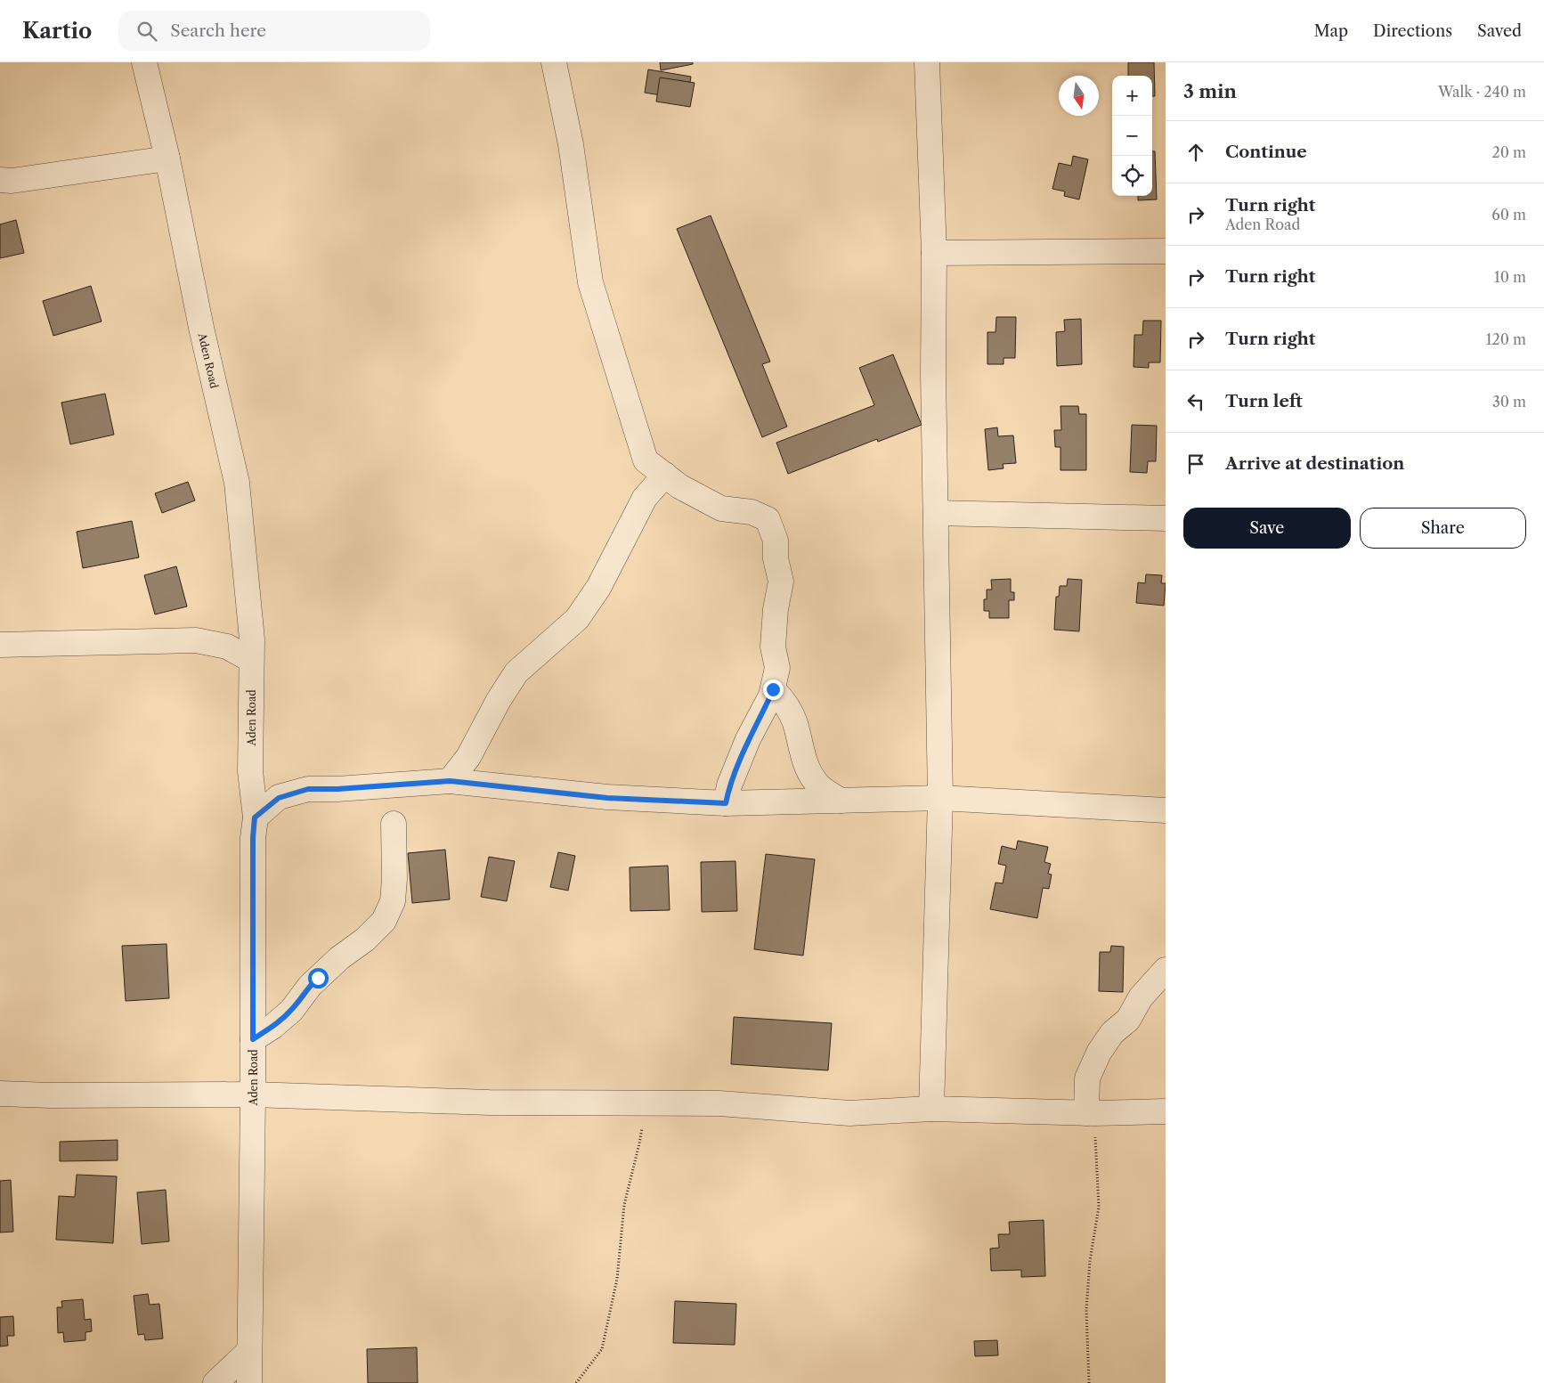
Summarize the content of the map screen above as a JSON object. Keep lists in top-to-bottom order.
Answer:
{
  "streets": {
    "street": ["Aden Road"]
  },
  "north": "bottom",
  "page": {
    "header": "Kartio",
    "search": "Search here",
    "nav": ["Map", "Directions", "Saved"],
    "heading": ["3 min", "Walk · 240 m"],
    "map_buttons": ["+", "−"],
    "list": [
      ["Continue", "20 m"],
      ["Turn right", "Aden Road", "60 m"],
      ["Turn right", "10 m"],
      ["Turn right", "120 m"],
      ["Turn left", "30 m"],
      "Arrive at destination"
    ],
    "buttons": ["Save", "Share"]
  }
}
